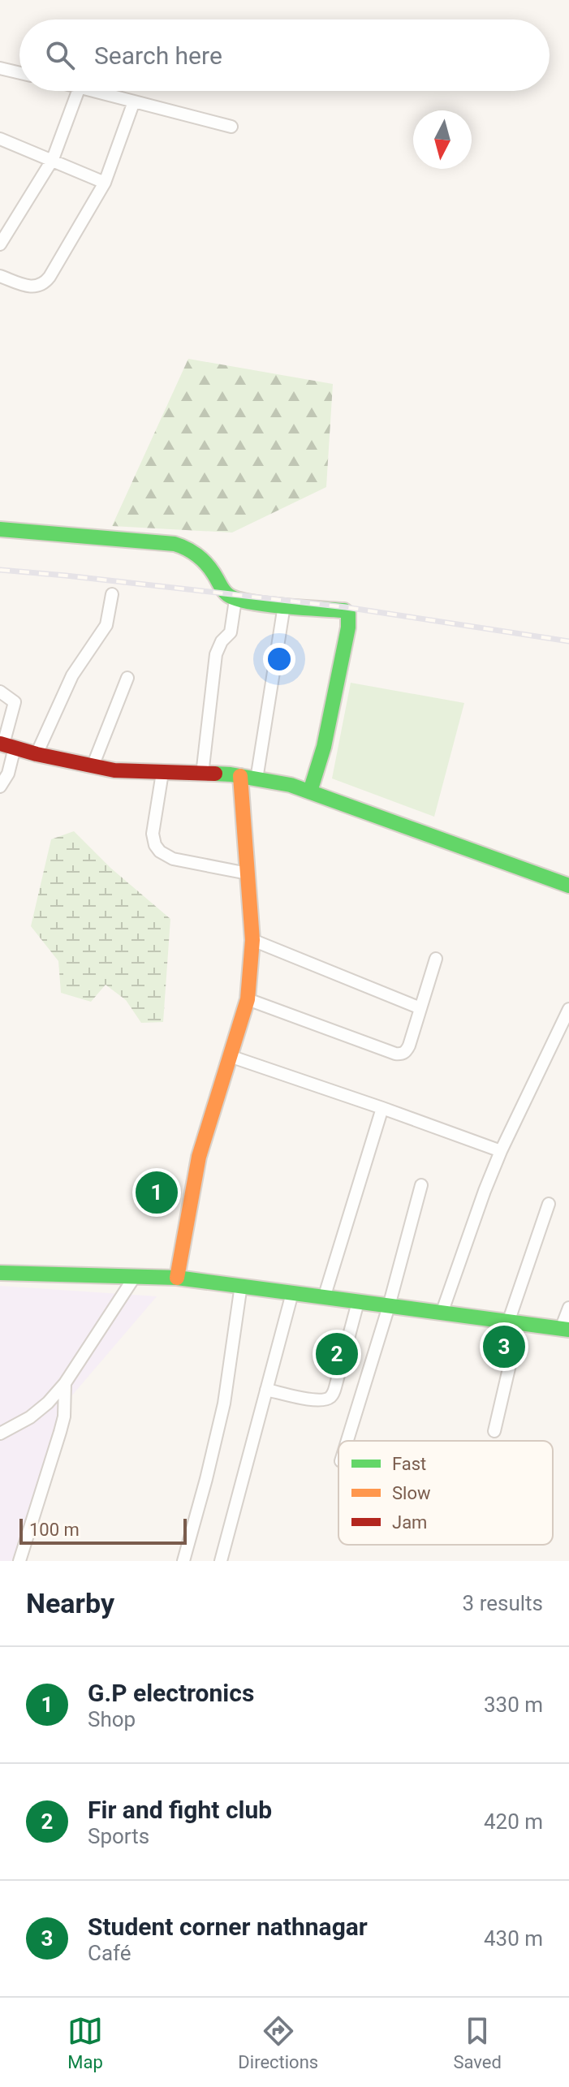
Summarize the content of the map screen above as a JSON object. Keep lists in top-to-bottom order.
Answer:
{
  "legend": ["Fast", "Slow", "Jam"],
  "scale_bar": "100 m",
  "north": "bottom",
  "page": {
    "search": "Search here",
    "pins": ["1", "3", "2"],
    "scale": "100 m",
    "heading": ["Nearby", "3 results"],
    "list": [
      {
        "mark": "1",
        "name": "G.P electronics",
        "note": "Shop",
        "value": "330 m"
      },
      {
        "mark": "2",
        "name": "Fir and fight club",
        "note": "Sports",
        "value": "420 m"
      },
      {
        "mark": "3",
        "name": "Student corner nathnagar",
        "note": "Café",
        "value": "430 m"
      }
    ],
    "nav": ["Map", "Directions", "Saved"]
  }
}
